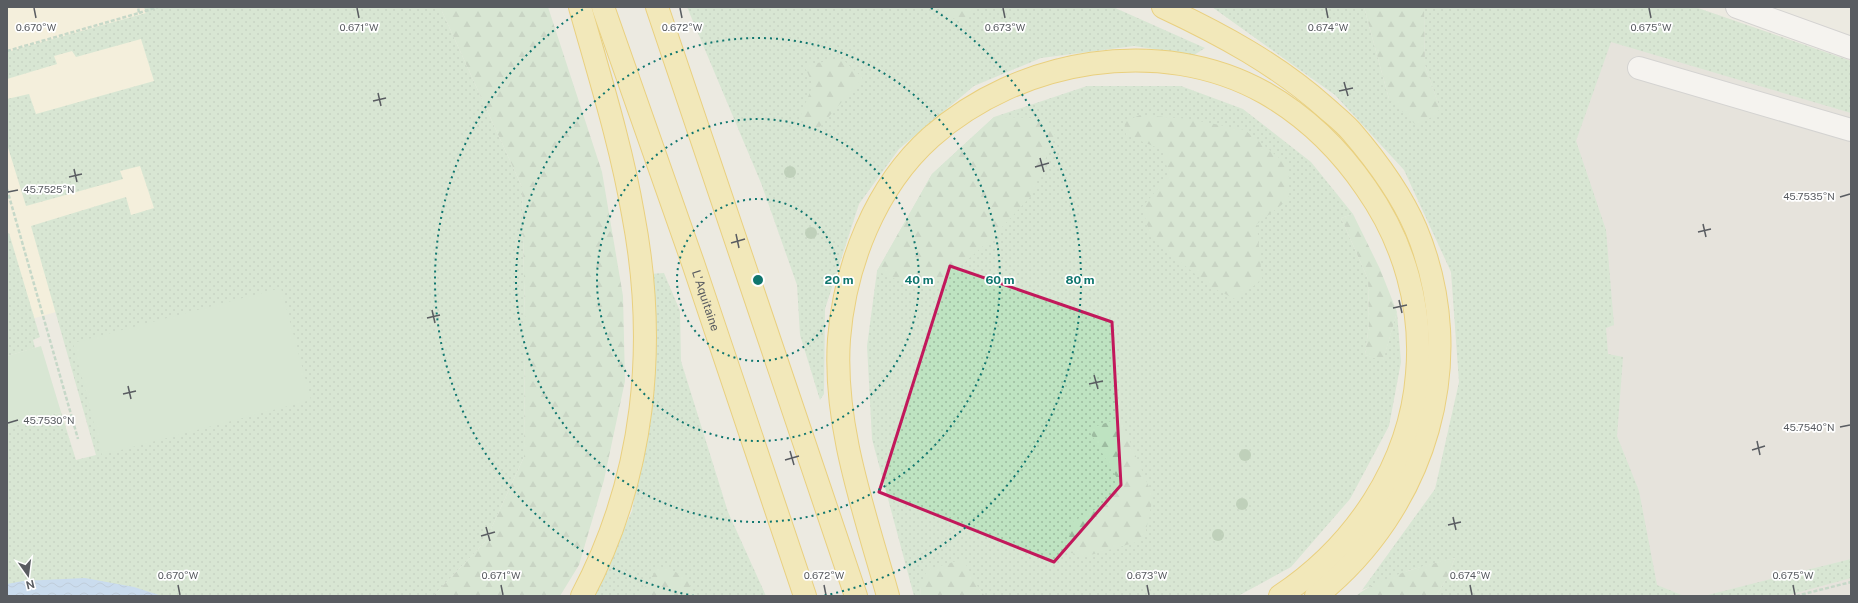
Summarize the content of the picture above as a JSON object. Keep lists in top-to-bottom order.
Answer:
{
  "streets": {
    "highway": ["L'Aquitaine"]
  },
  "north": "bottom",
  "coordinates": [
    "0.670°W",
    "0.671°W",
    "0.672°W",
    "0.673°W",
    "0.674°W",
    "0.675°W",
    "45.7525°N",
    "45.7535°N",
    "45.7530°N",
    "45.7540°N"
  ],
  "rings": [
    "20 m",
    "40 m",
    "60 m",
    "80 m"
  ]
}
